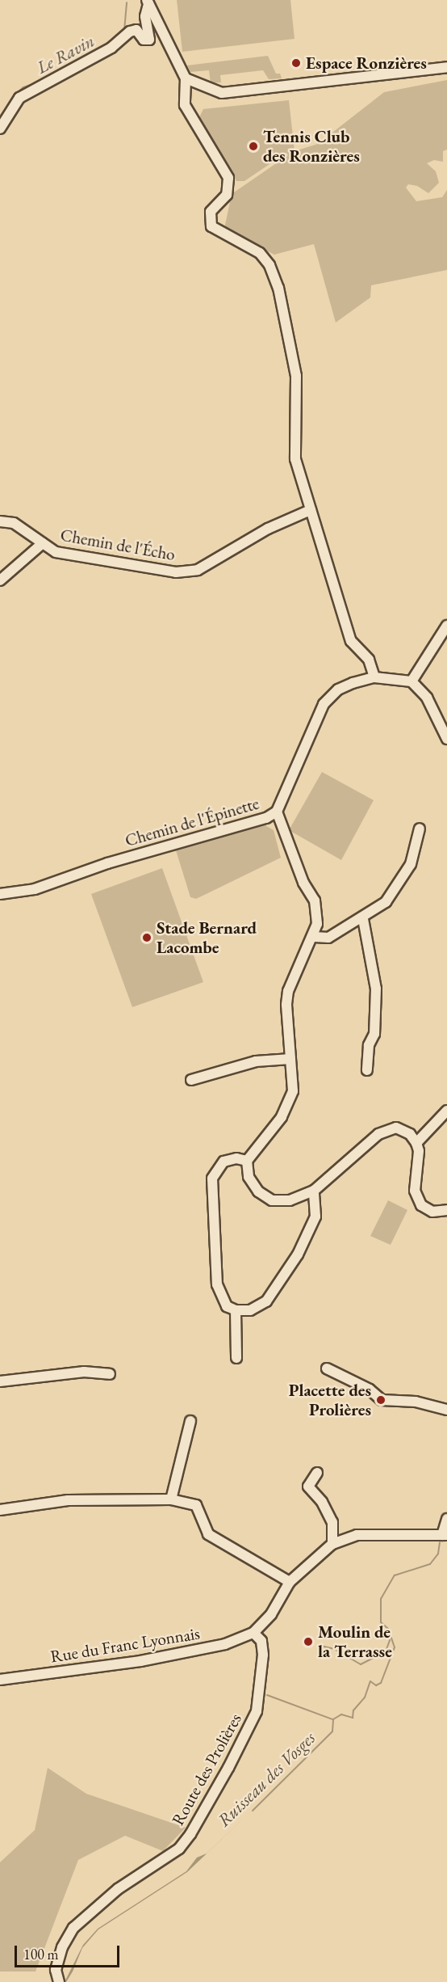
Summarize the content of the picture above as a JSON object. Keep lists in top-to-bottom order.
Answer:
{
  "streets": {
    "street": [
      "Chemin de l'Écho",
      "Chemin de l'Épinette",
      "Rue du Franc Lyonnais",
      "Route des Prolières"
    ]
  },
  "crossings": [
    ["Rue du Franc Lyonnais", "Route des Prolières"]
  ],
  "water": ["Le Ravin", "Ruisseau des Vosges"],
  "places": [
    "Espace Ronzières",
    "Tennis Club des Ronzières",
    "Stade Bernard Lacombe",
    "Placette des Prolières",
    "Moulin de la Terrasse"
  ],
  "scale_bar": "100 m"
}
